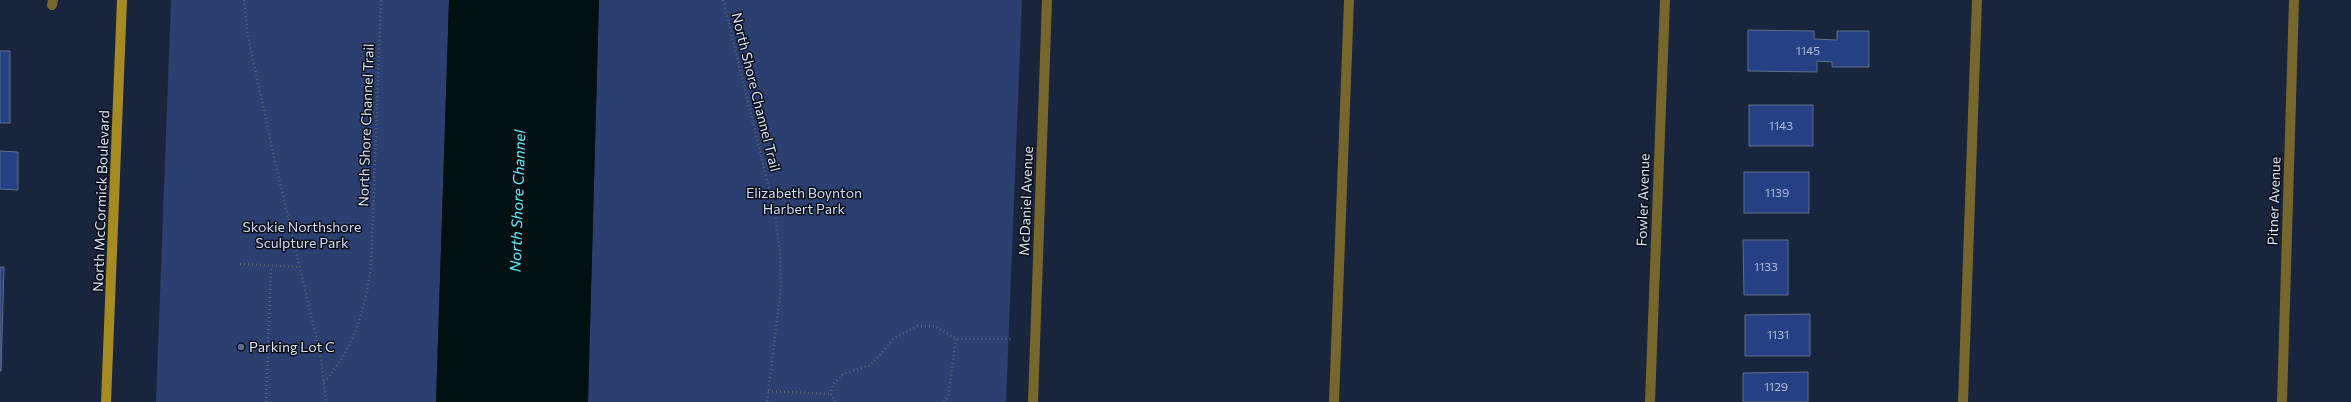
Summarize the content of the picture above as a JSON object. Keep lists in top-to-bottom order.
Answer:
{
  "streets": {
    "main road": ["North McCormick Boulevard"],
    "street": ["Fowler Avenue", "McDaniel Avenue", "Pitner Avenue"],
    "path": ["North Shore Channel Trail"]
  },
  "water": ["North Shore Channel"],
  "parks": ["Elizabeth Boynton Harbert Park", "Skokie Northshore Sculpture Park"],
  "places": ["Parking Lot C"],
  "house_numbers": [
    "1145",
    "1143",
    "1139",
    "1133",
    "1131",
    "1129"
  ]
}
